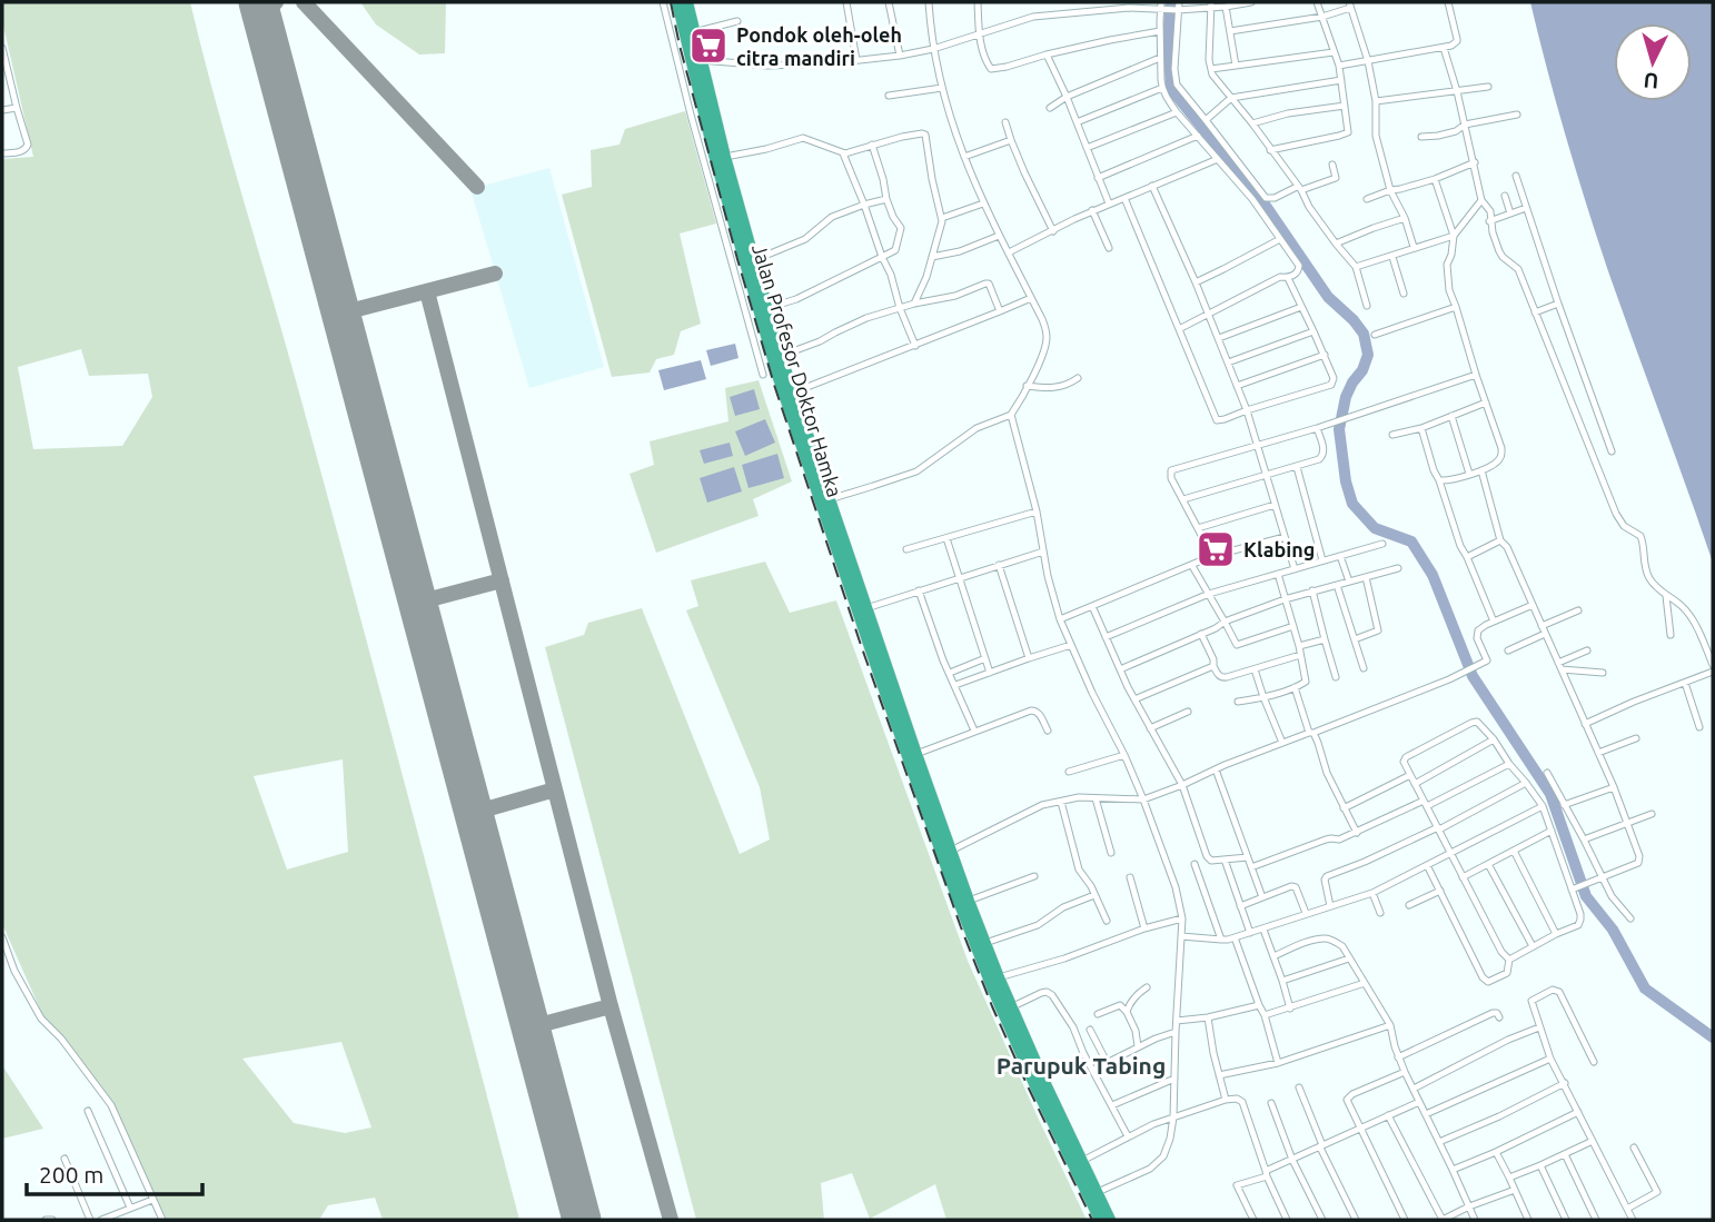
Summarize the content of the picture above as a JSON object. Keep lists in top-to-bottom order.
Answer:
{
  "streets": {
    "highway": ["Jalan Profesor Doktor Hamka"]
  },
  "districts": ["Parupuk Tabing"],
  "places": {
    "supermarket": ["Pondok oleh-oleh citra mandiri", "Klabing"]
  },
  "scale_bar": "200 m",
  "north": "bottom"
}
